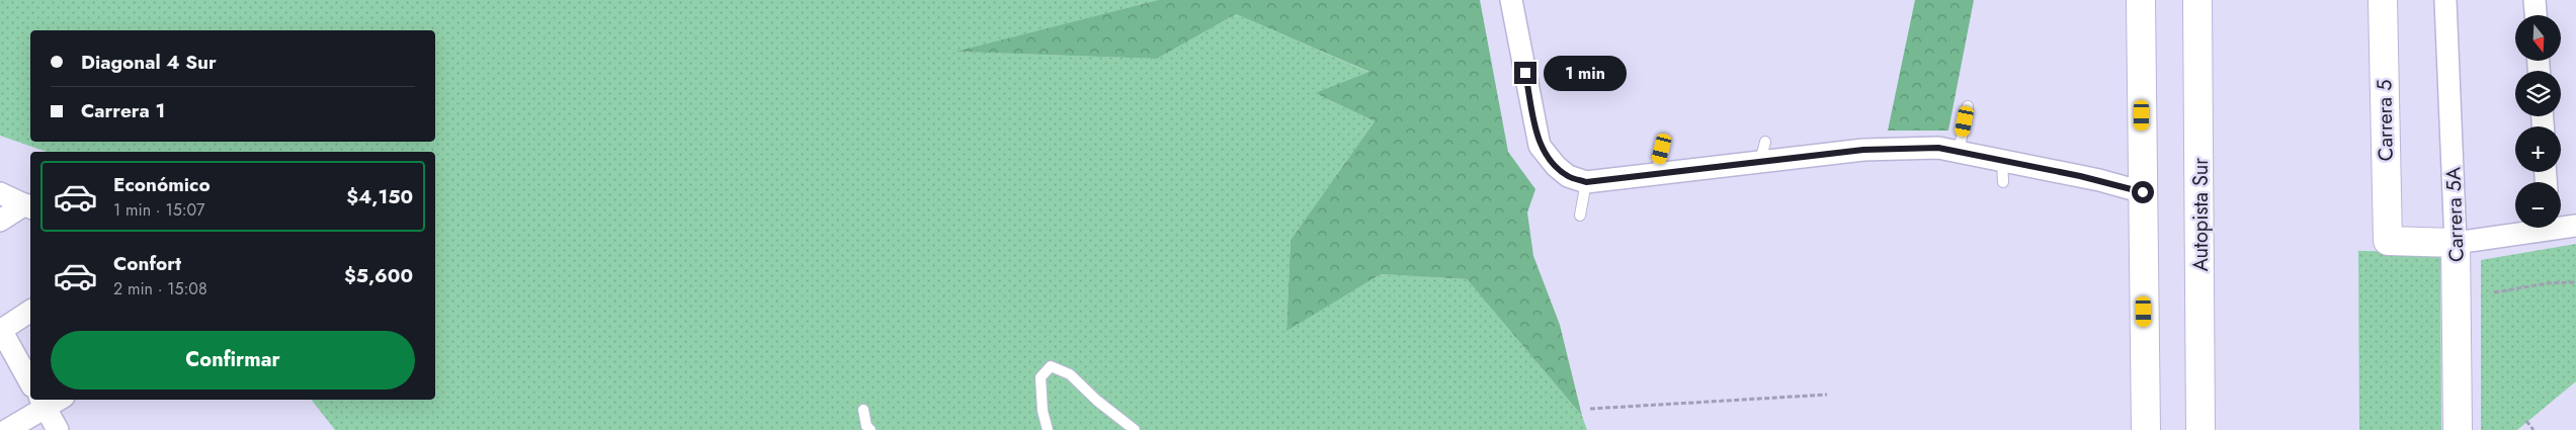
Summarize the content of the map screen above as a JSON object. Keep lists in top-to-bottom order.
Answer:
{
  "streets": {
    "main road": ["Carrera 5", "Autopista Sur", "Carrera 5A"]
  },
  "crossings": [
    ["Carrera 5", "Carrera 5A"]
  ],
  "north": "bottom",
  "page": {
    "map_buttons": ["+", "−"],
    "banner": ["Diagonal 4 Sur", "Carrera 1"],
    "bubble": "1 min",
    "list": [
      {
        "name": "Económico",
        "note": "1 min · 15:07",
        "value": "$4,150"
      },
      {
        "name": "Confort",
        "note": "2 min · 15:08",
        "value": "$5,600"
      }
    ],
    "buttons": "Confirmar"
  }
}
